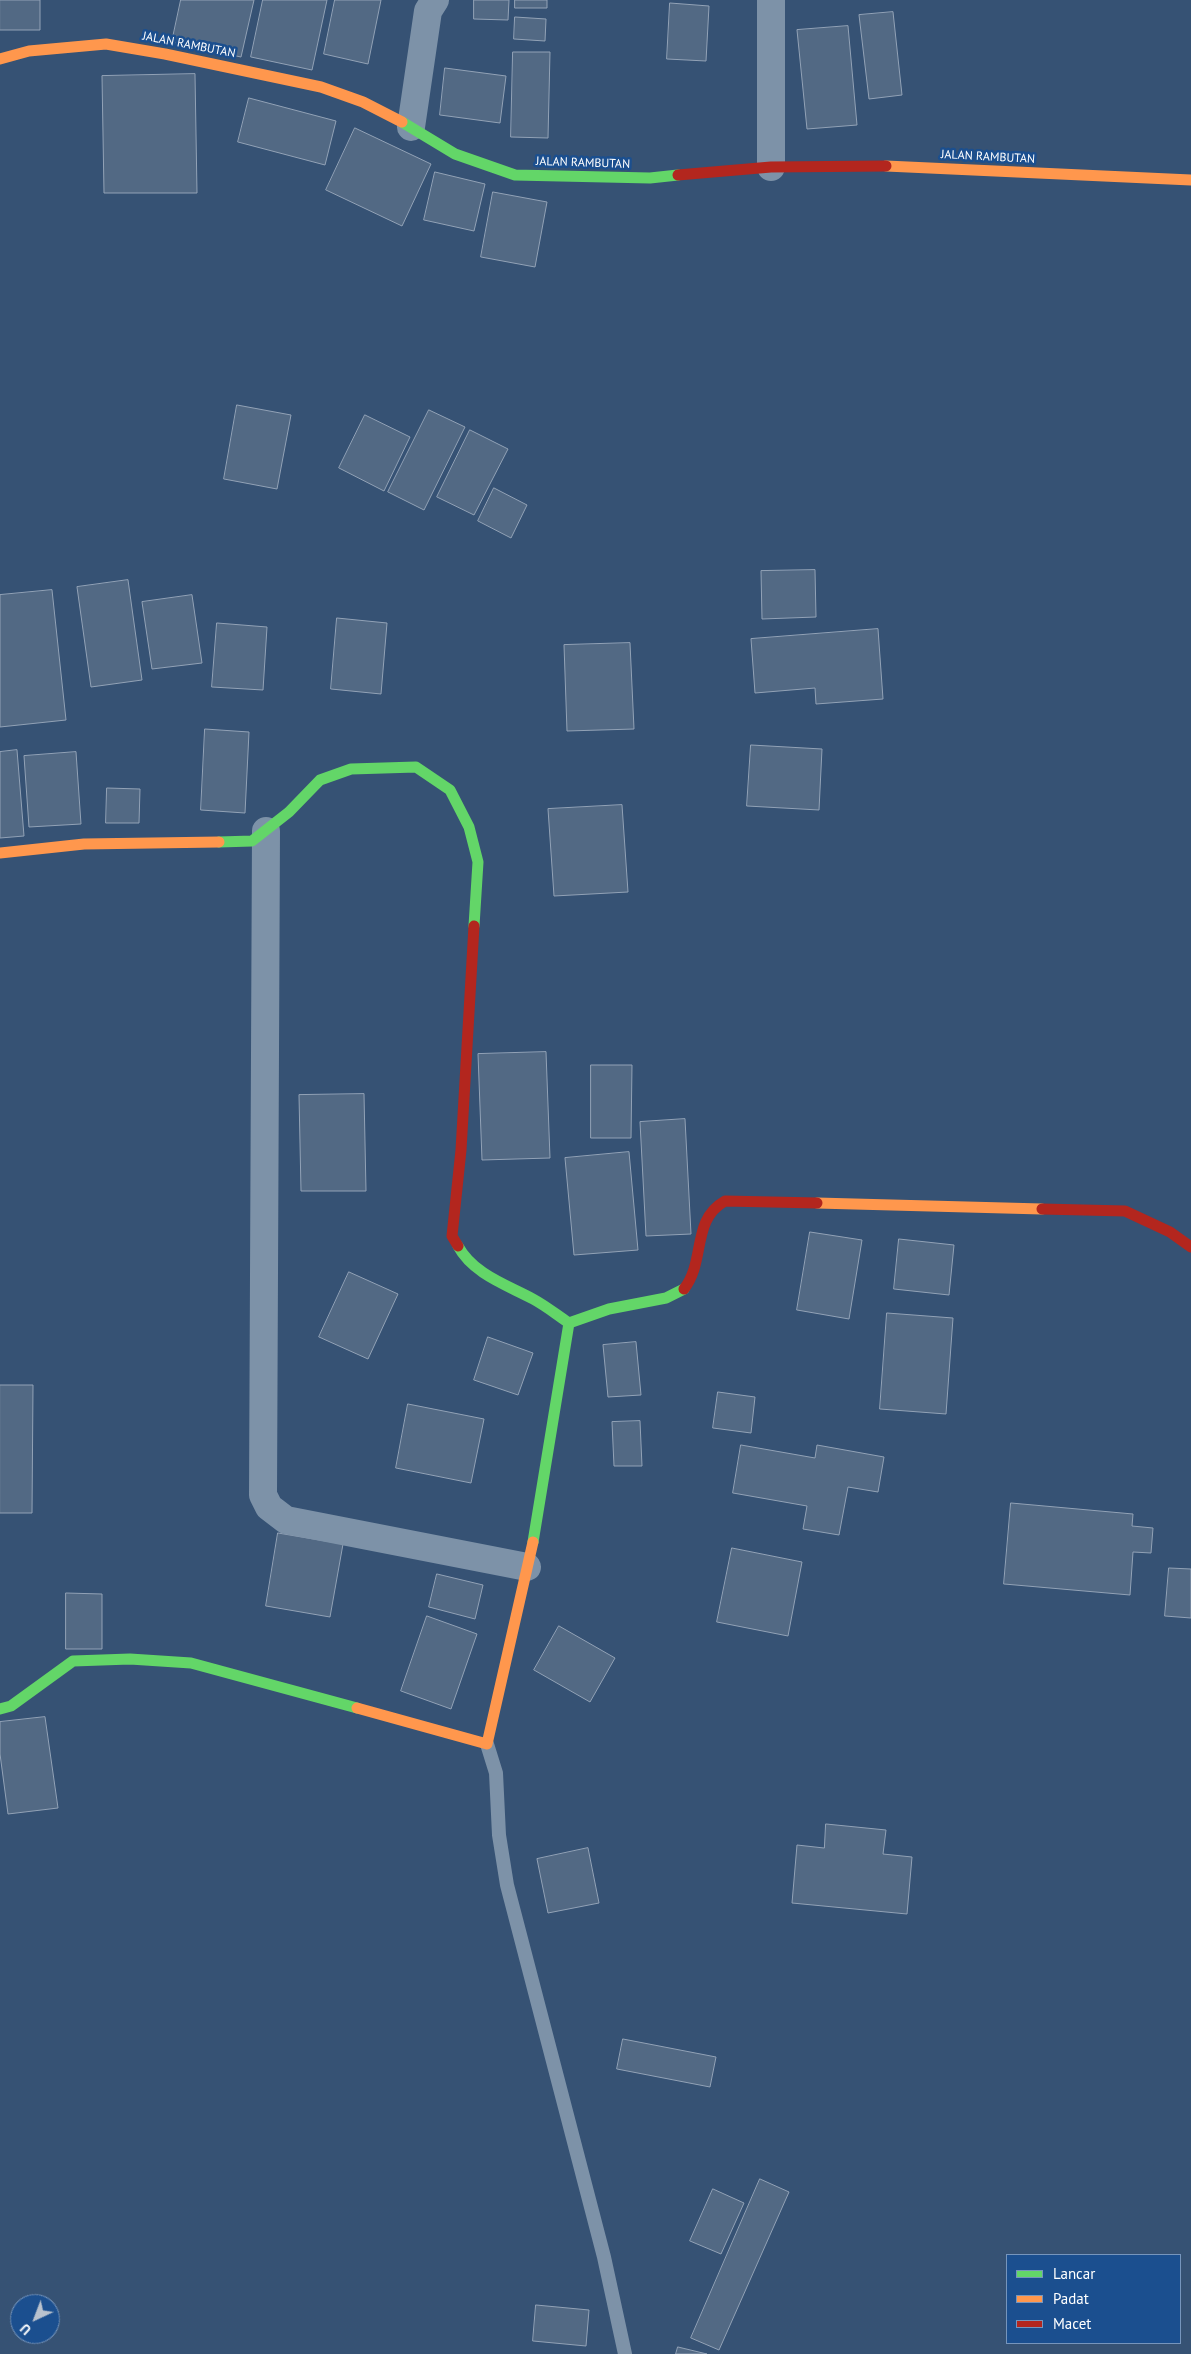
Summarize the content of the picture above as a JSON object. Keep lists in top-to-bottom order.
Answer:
{
  "streets": {
    "street": ["JALAN RAMBUTAN"]
  },
  "legend": ["Lancar", "Padat", "Macet"],
  "north": "bottom left"
}
